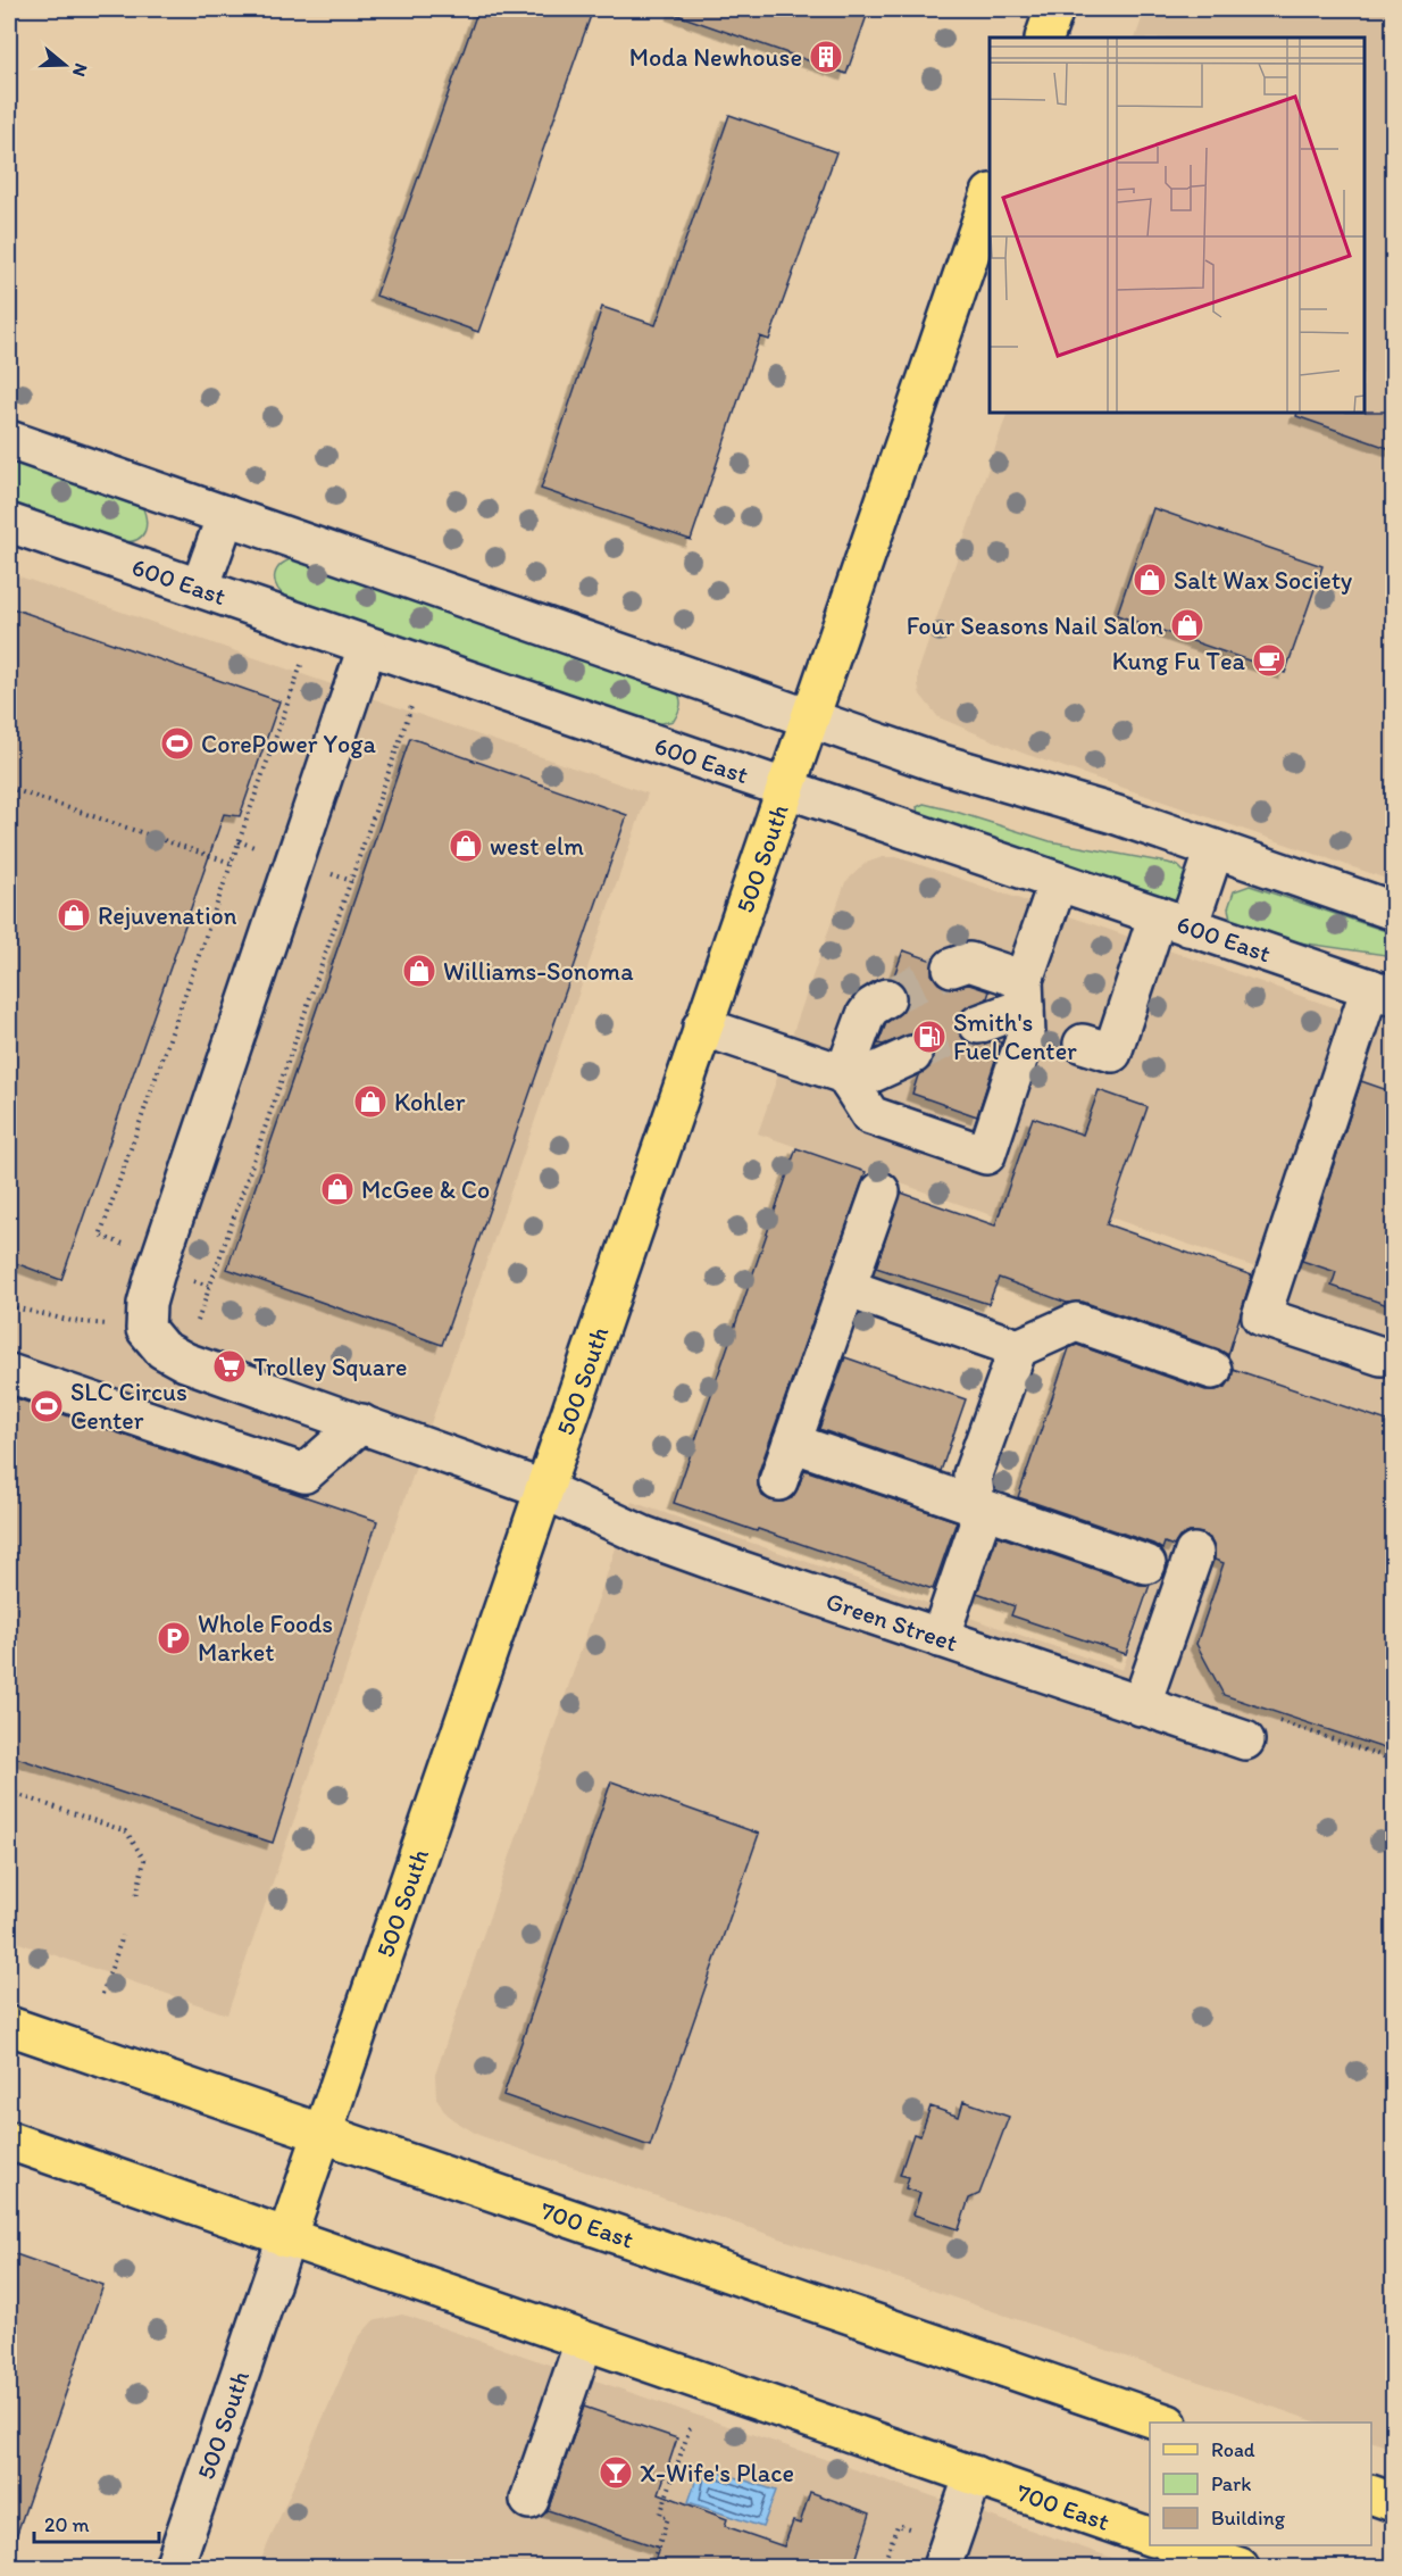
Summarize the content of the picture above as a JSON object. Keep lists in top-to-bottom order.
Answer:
{
  "streets": {
    "main road": ["500 South", "700 East"],
    "street": ["600 East", "Green Street"]
  },
  "crossings": [
    ["600 East", "500 South"],
    ["500 South", "Green Street"],
    ["500 South", "700 East"]
  ],
  "places": {
    "building": ["Moda Newhouse"],
    "shop": [
      "Salt Wax Society",
      "Four Seasons Nail Salon",
      "west elm",
      "Rejuvenation",
      "Williams-Sonoma",
      "Kohler",
      "McGee & Co"
    ],
    "cafe": ["Kung Fu Tea"],
    "sports": ["CorePower Yoga", "SLC Circus Center"],
    "fuel station": ["Smith's Fuel Center"],
    "supermarket": ["Trolley Square"],
    "parking": ["Whole Foods Market"],
    "bar": ["X-Wife's Place"]
  },
  "legend": ["Road", "Park", "Building"],
  "scale_bar": "20 m",
  "north": "right"
}
